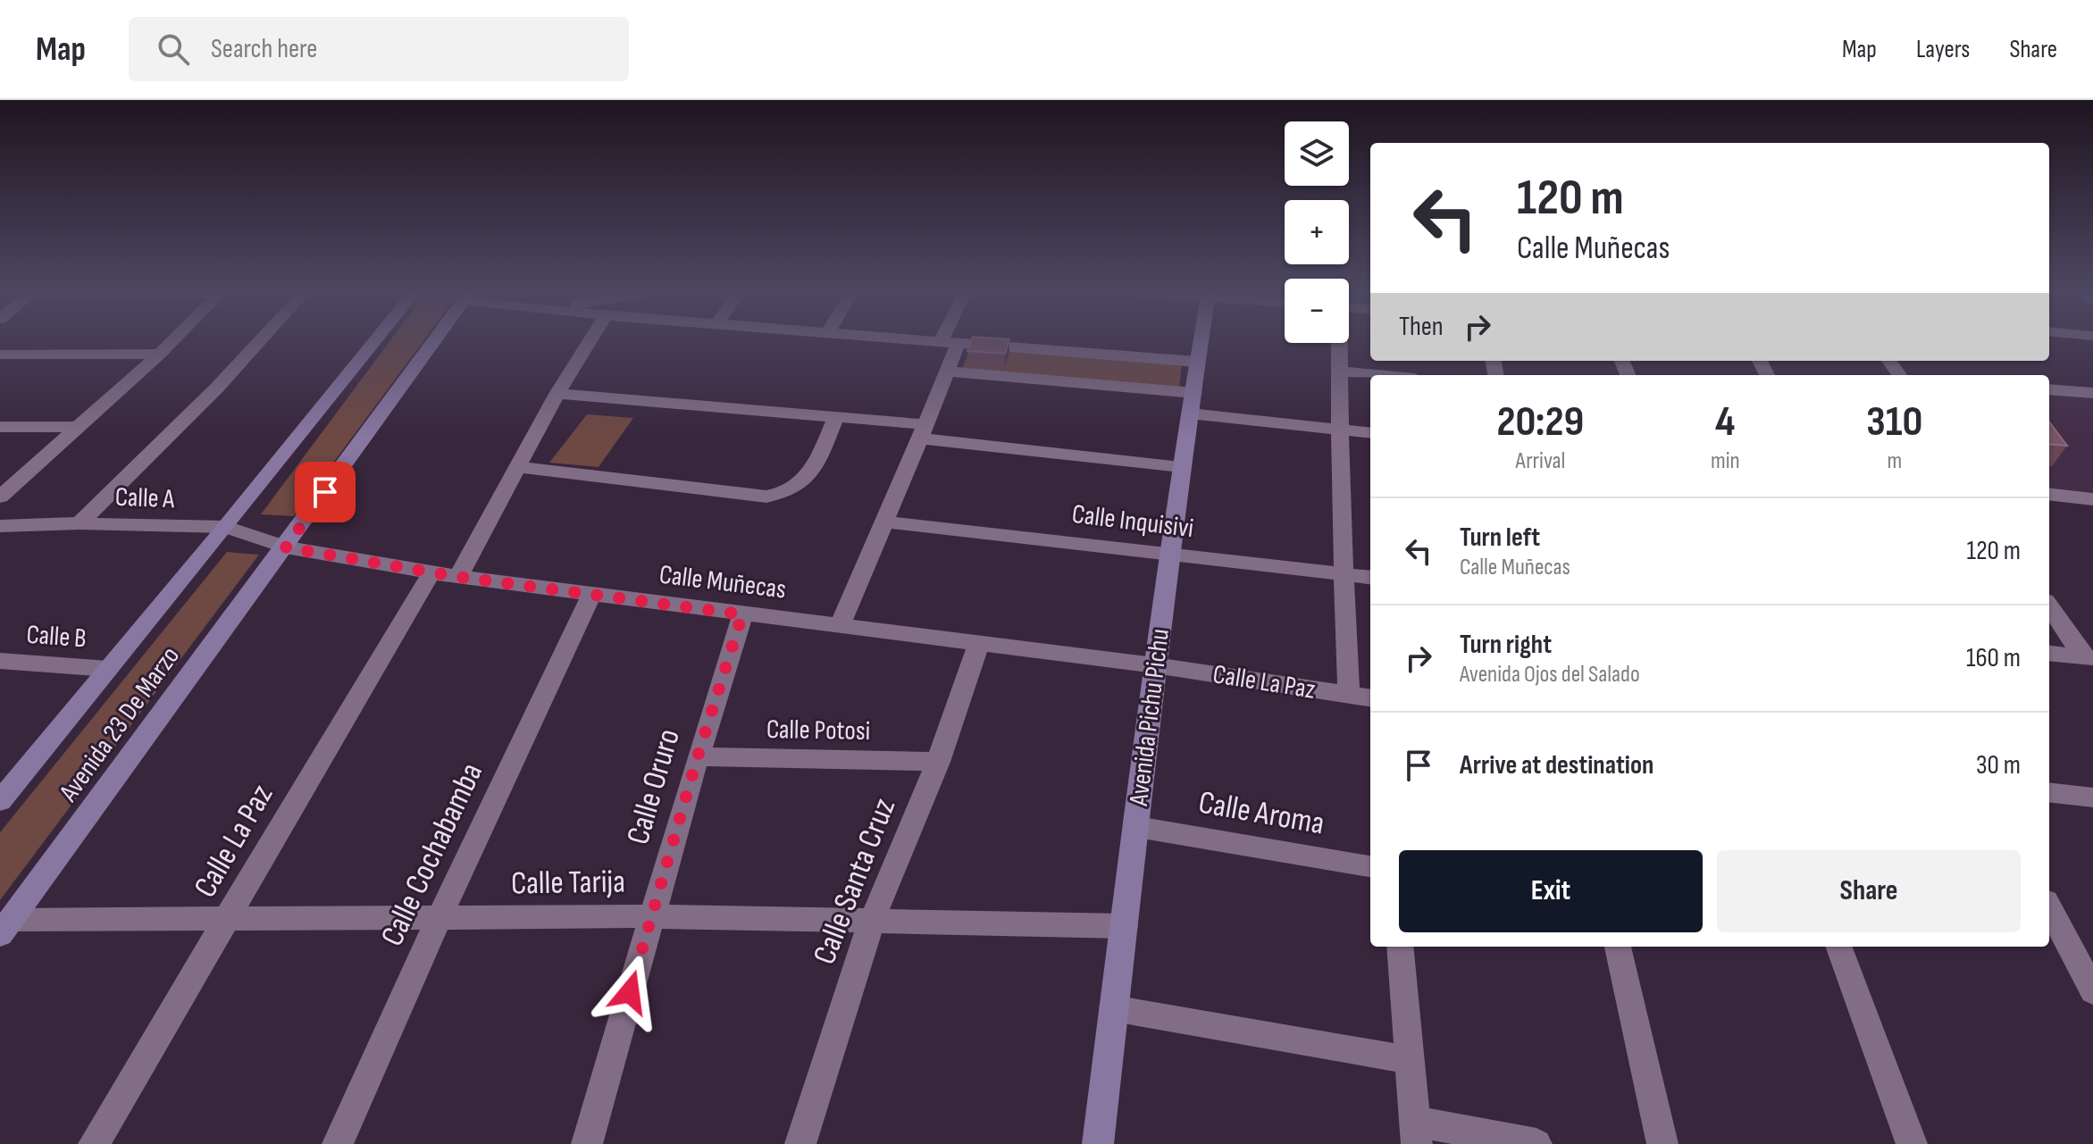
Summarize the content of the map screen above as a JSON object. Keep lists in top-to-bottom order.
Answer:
{
  "streets": {
    "street": [
      "Calle A",
      "Calle Inquisivi",
      "Calle Muñecas",
      "Calle B",
      "Calle La Paz",
      "Avenida Pichu Pichu",
      "Avenida 23 De Marzo",
      "Calle Potosi",
      "Calle Oruro",
      "Calle Aroma",
      "Calle Cochabamba",
      "Calle Santa Cruz",
      "Calle Tarija"
    ]
  },
  "crossings": [
    ["Calle A", "Calle Muñecas"],
    ["Calle A", "Avenida 23 De Marzo"],
    ["Calle Inquisivi", "Avenida Pichu Pichu"],
    ["Calle Muñecas", "Calle La Paz"],
    ["Calle Muñecas", "Avenida Pichu Pichu"],
    ["Calle Muñecas", "Avenida 23 De Marzo"],
    ["Calle Muñecas", "Calle Oruro"],
    ["Calle Muñecas", "Calle Cochabamba"],
    ["Calle Muñecas", "Calle Santa Cruz"],
    ["Calle B", "Avenida 23 De Marzo"],
    ["Calle La Paz", "Avenida Pichu Pichu"],
    ["Calle La Paz", "Calle Tarija"],
    ["Avenida Pichu Pichu", "Calle Aroma"],
    ["Avenida Pichu Pichu", "Calle Tarija"],
    ["Avenida 23 De Marzo", "Calle Tarija"],
    ["Calle Potosi", "Calle Oruro"],
    ["Calle Potosi", "Calle Santa Cruz"],
    ["Calle Oruro", "Calle Tarija"],
    ["Calle Cochabamba", "Calle Tarija"],
    ["Calle Santa Cruz", "Calle Tarija"]
  ],
  "page": {
    "header": "Map",
    "search": "Search here",
    "nav": ["Map", "Layers", "Share"],
    "map_buttons": ["+", "−"],
    "turn": ["120 m", "Calle Muñecas"],
    "then": "Then",
    "eta": [
      "20:29",
      "Arrival",
      "4",
      "min",
      "310",
      "m"
    ],
    "list": [
      {
        "name": "Turn left",
        "note": "Calle Muñecas",
        "value": "120 m"
      },
      {
        "name": "Turn right",
        "note": "Avenida Ojos del Salado",
        "value": "160 m"
      },
      {
        "name": "Arrive at destination",
        "value": "30 m"
      }
    ],
    "buttons": ["Exit", "Share"]
  }
}
